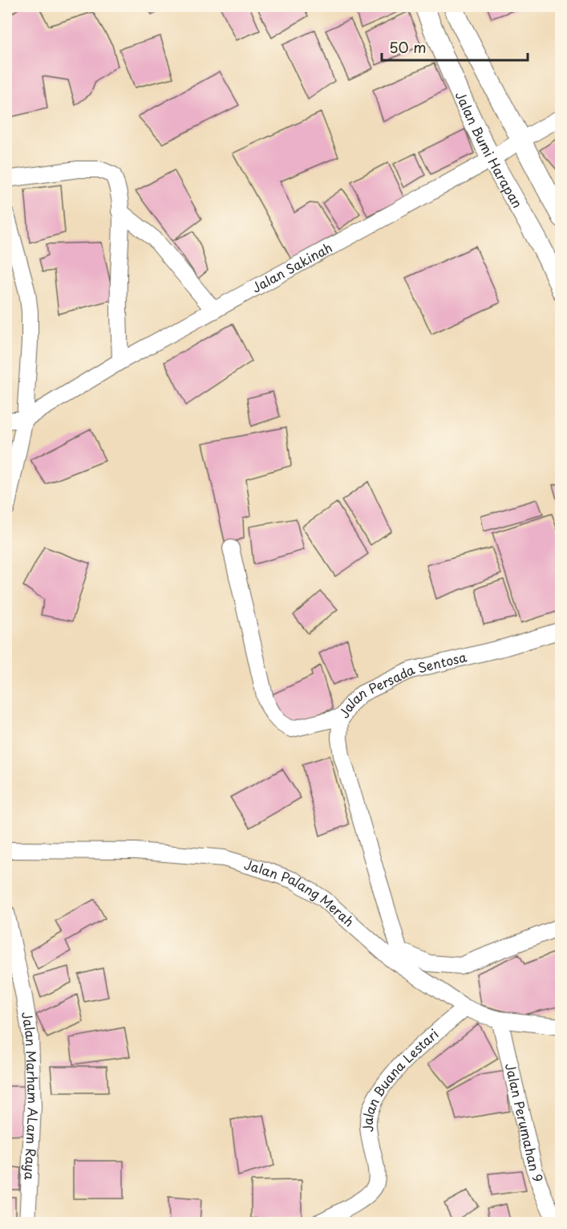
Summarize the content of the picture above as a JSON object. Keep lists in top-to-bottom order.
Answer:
{
  "streets": {
    "street": [
      "Jalan Bumi Harapan",
      "Jalan Sakinah",
      "Jalan Persada Sentosa",
      "Jalan Palang Merah",
      "Jalan Buana Lestari",
      "Jalan Marham ALam Raya",
      "Jalan Perumahan 9"
    ]
  },
  "crossings": [
    ["Jalan Bumi Harapan", "Jalan Sakinah"],
    ["Jalan Persada Sentosa", "Jalan Palang Merah"],
    ["Jalan Palang Merah", "Jalan Buana Lestari"],
    ["Jalan Palang Merah", "Jalan Perumahan 9"]
  ],
  "scale_bar": "50 m"
}
